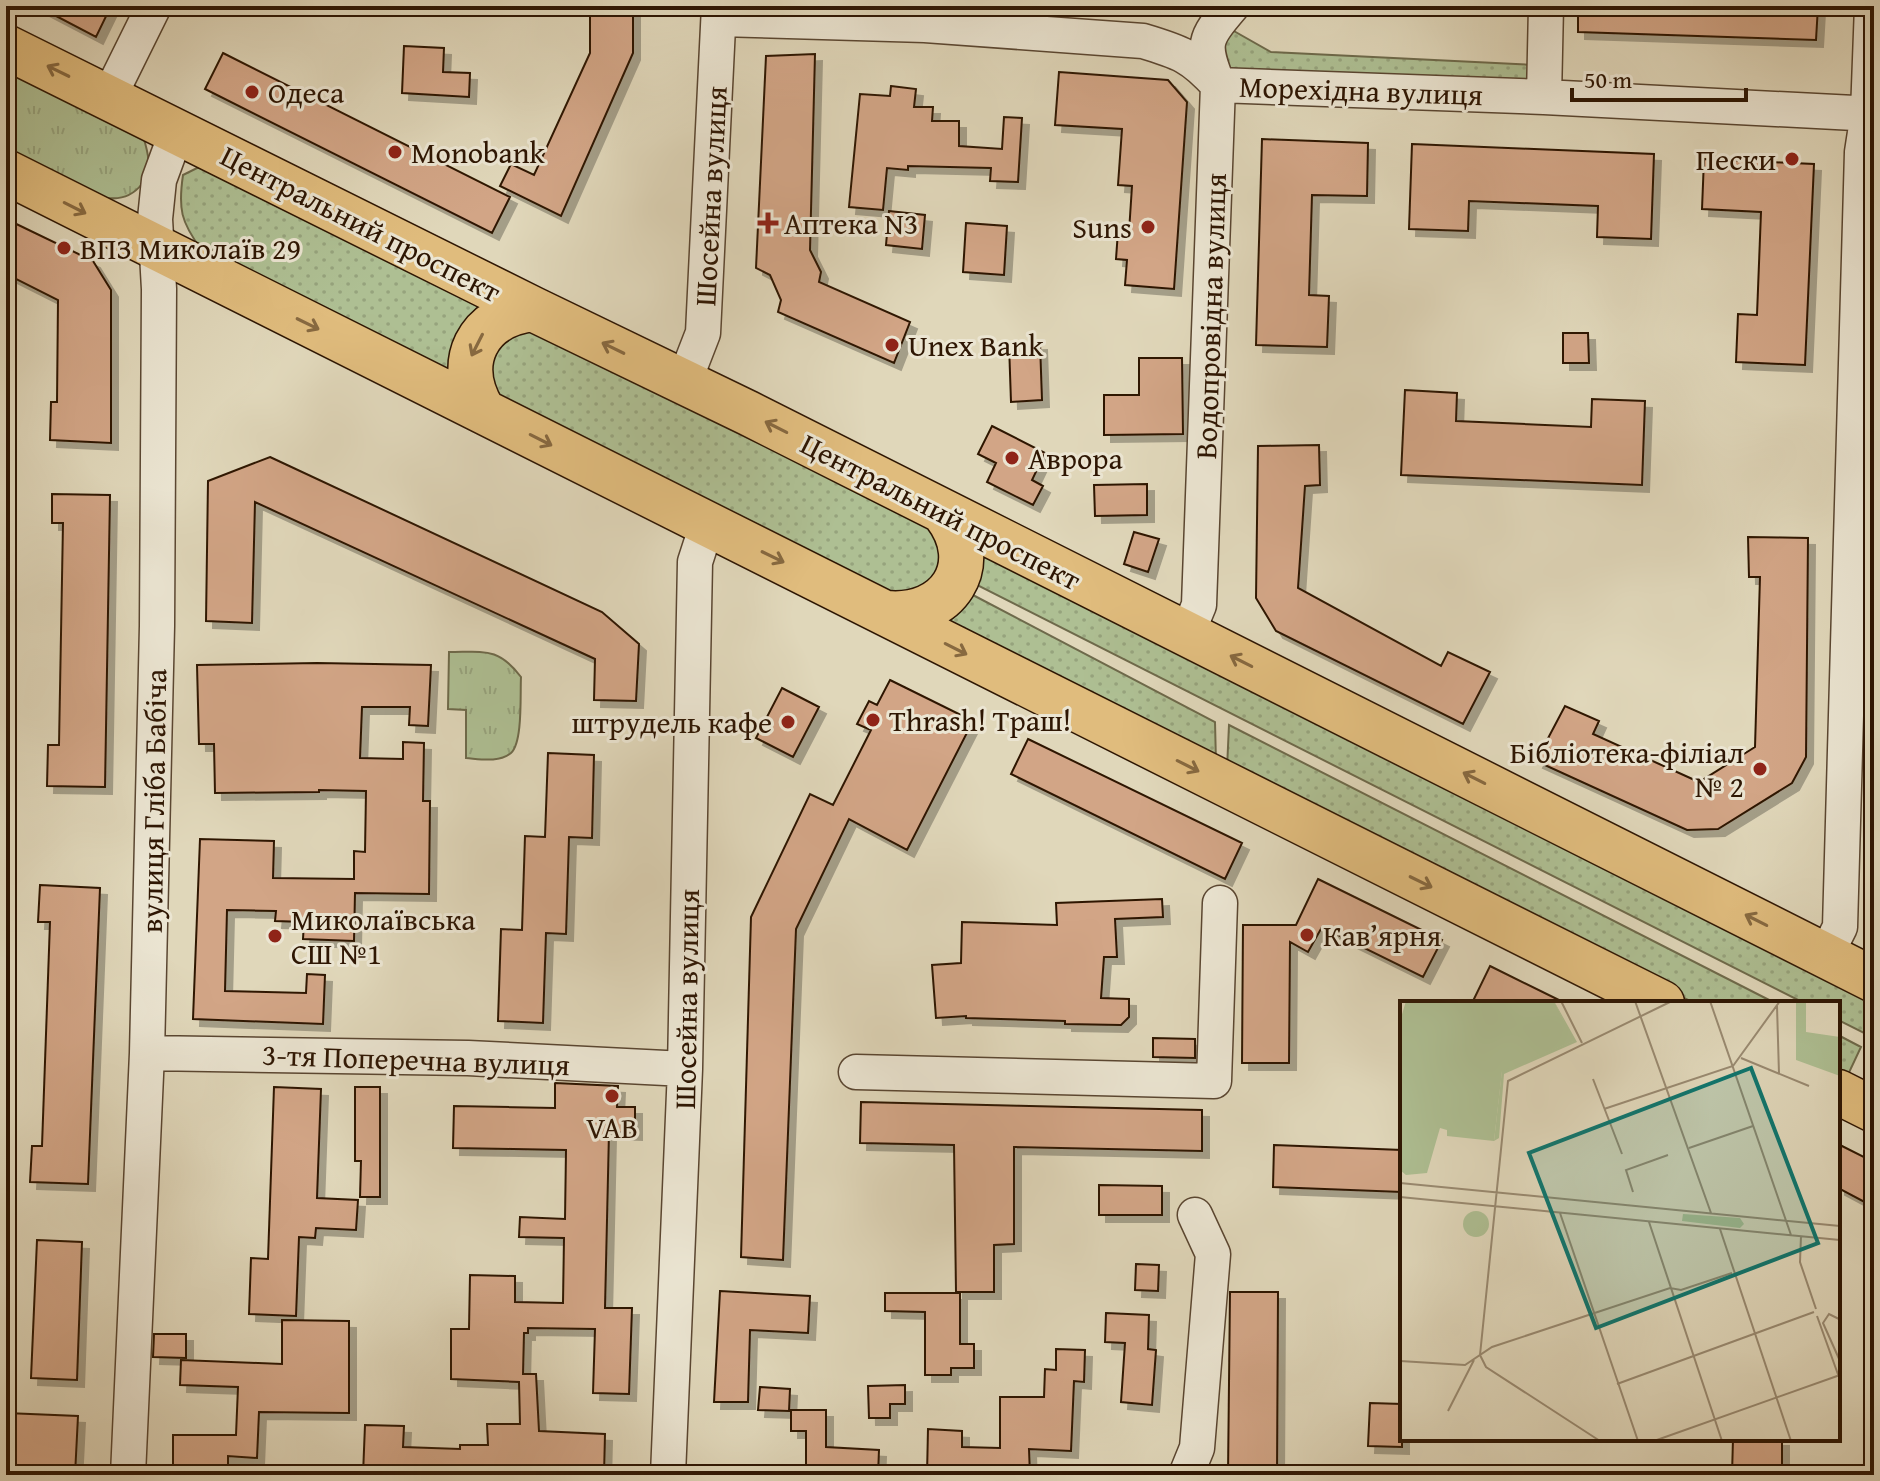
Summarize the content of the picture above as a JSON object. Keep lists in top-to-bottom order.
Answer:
{
  "streets": {
    "main road": ["Центральний проспект"],
    "street": [
      "Морехідна вулиця",
      "Шосейна вулиця",
      "Водопровідна вулиця",
      "вулиця Гліба Бабіча",
      "3-тя Поперечна вулиця"
    ]
  },
  "crossings": [
    ["Морехідна вулиця", "Шосейна вулиця"],
    ["Морехідна вулиця", "Водопровідна вулиця"],
    ["Шосейна вулиця", "Центральний проспект"],
    ["Шосейна вулиця", "3-тя Поперечна вулиця"],
    ["Центральний проспект", "Водопровідна вулиця"],
    ["Центральний проспект", "вулиця Гліба Бабіча"],
    ["вулиця Гліба Бабіча", "3-тя Поперечна вулиця"]
  ],
  "places": {
    "other": [
      "Одеса",
      "Monobank",
      "Пески",
      "Suns",
      "ВПЗ Миколаїв 29",
      "Unex Bank",
      "Аврора",
      "Thrash! Траш!",
      "штрудель кафе",
      "Бібліотека-філіал № 2",
      "Кав’ярня",
      "Миколаївська СШ №1",
      "VAB"
    ],
    "health": ["Аптека N3"]
  },
  "scale_bar": "50 m"
}
